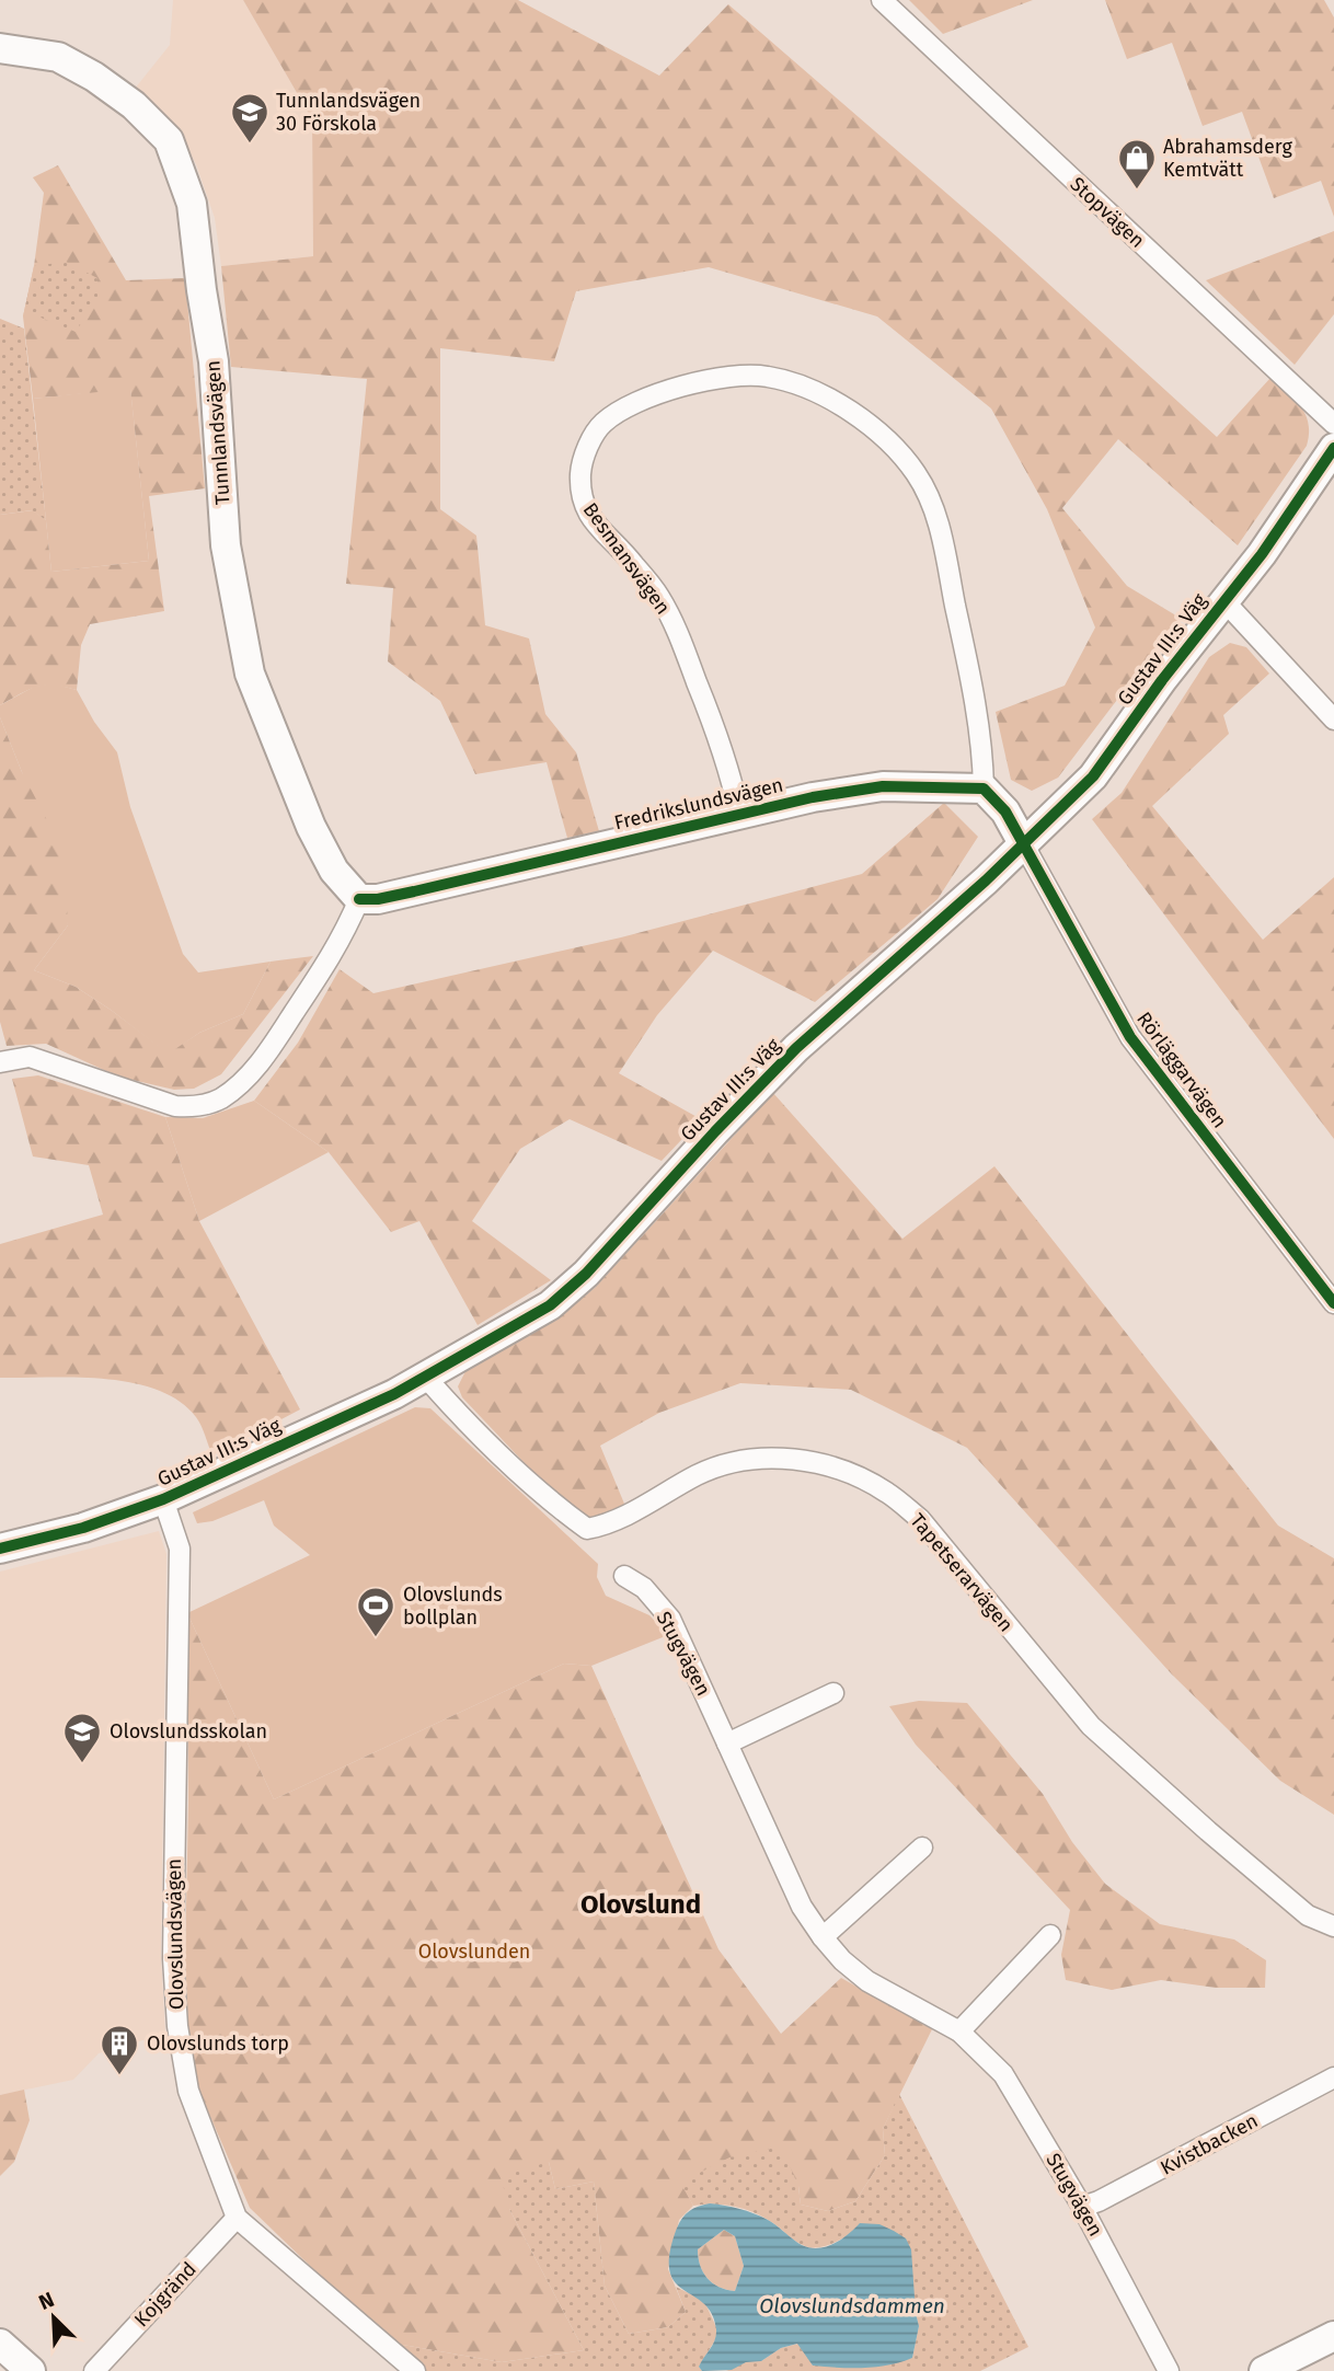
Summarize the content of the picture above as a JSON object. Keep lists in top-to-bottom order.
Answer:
{
  "streets": {
    "street": [
      "Stopvägen",
      "Tunnlandsvägen",
      "Besmansvägen",
      "Gustav III:s Väg",
      "Fredrikslundsvägen",
      "Rörläggarvägen",
      "Tapetserarvägen",
      "Stugvägen",
      "Olovslundsvägen",
      "Kvistbacken",
      "Kojgränd"
    ]
  },
  "crossings": [
    ["Tunnlandsvägen", "Fredrikslundsvägen"],
    ["Besmansvägen", "Fredrikslundsvägen"],
    ["Gustav III:s Väg", "Rörläggarvägen"],
    ["Gustav III:s Väg", "Tapetserarvägen"],
    ["Gustav III:s Väg", "Olovslundsvägen"],
    ["Stugvägen", "Kvistbacken"],
    ["Olovslundsvägen", "Kojgränd"]
  ],
  "districts": ["Olovslund"],
  "water": ["Olovslundsdammen"],
  "parks": ["Olovslunden"],
  "places": {
    "school or university": ["Tunnlandsvägen 30 Förskola", "Olovslundsskolan"],
    "shop": ["Abrahamsderg Kemtvätt"],
    "sports": ["Olovslunds bollplan"],
    "building": ["Olovslunds torp"]
  },
  "north": "top left"
}
